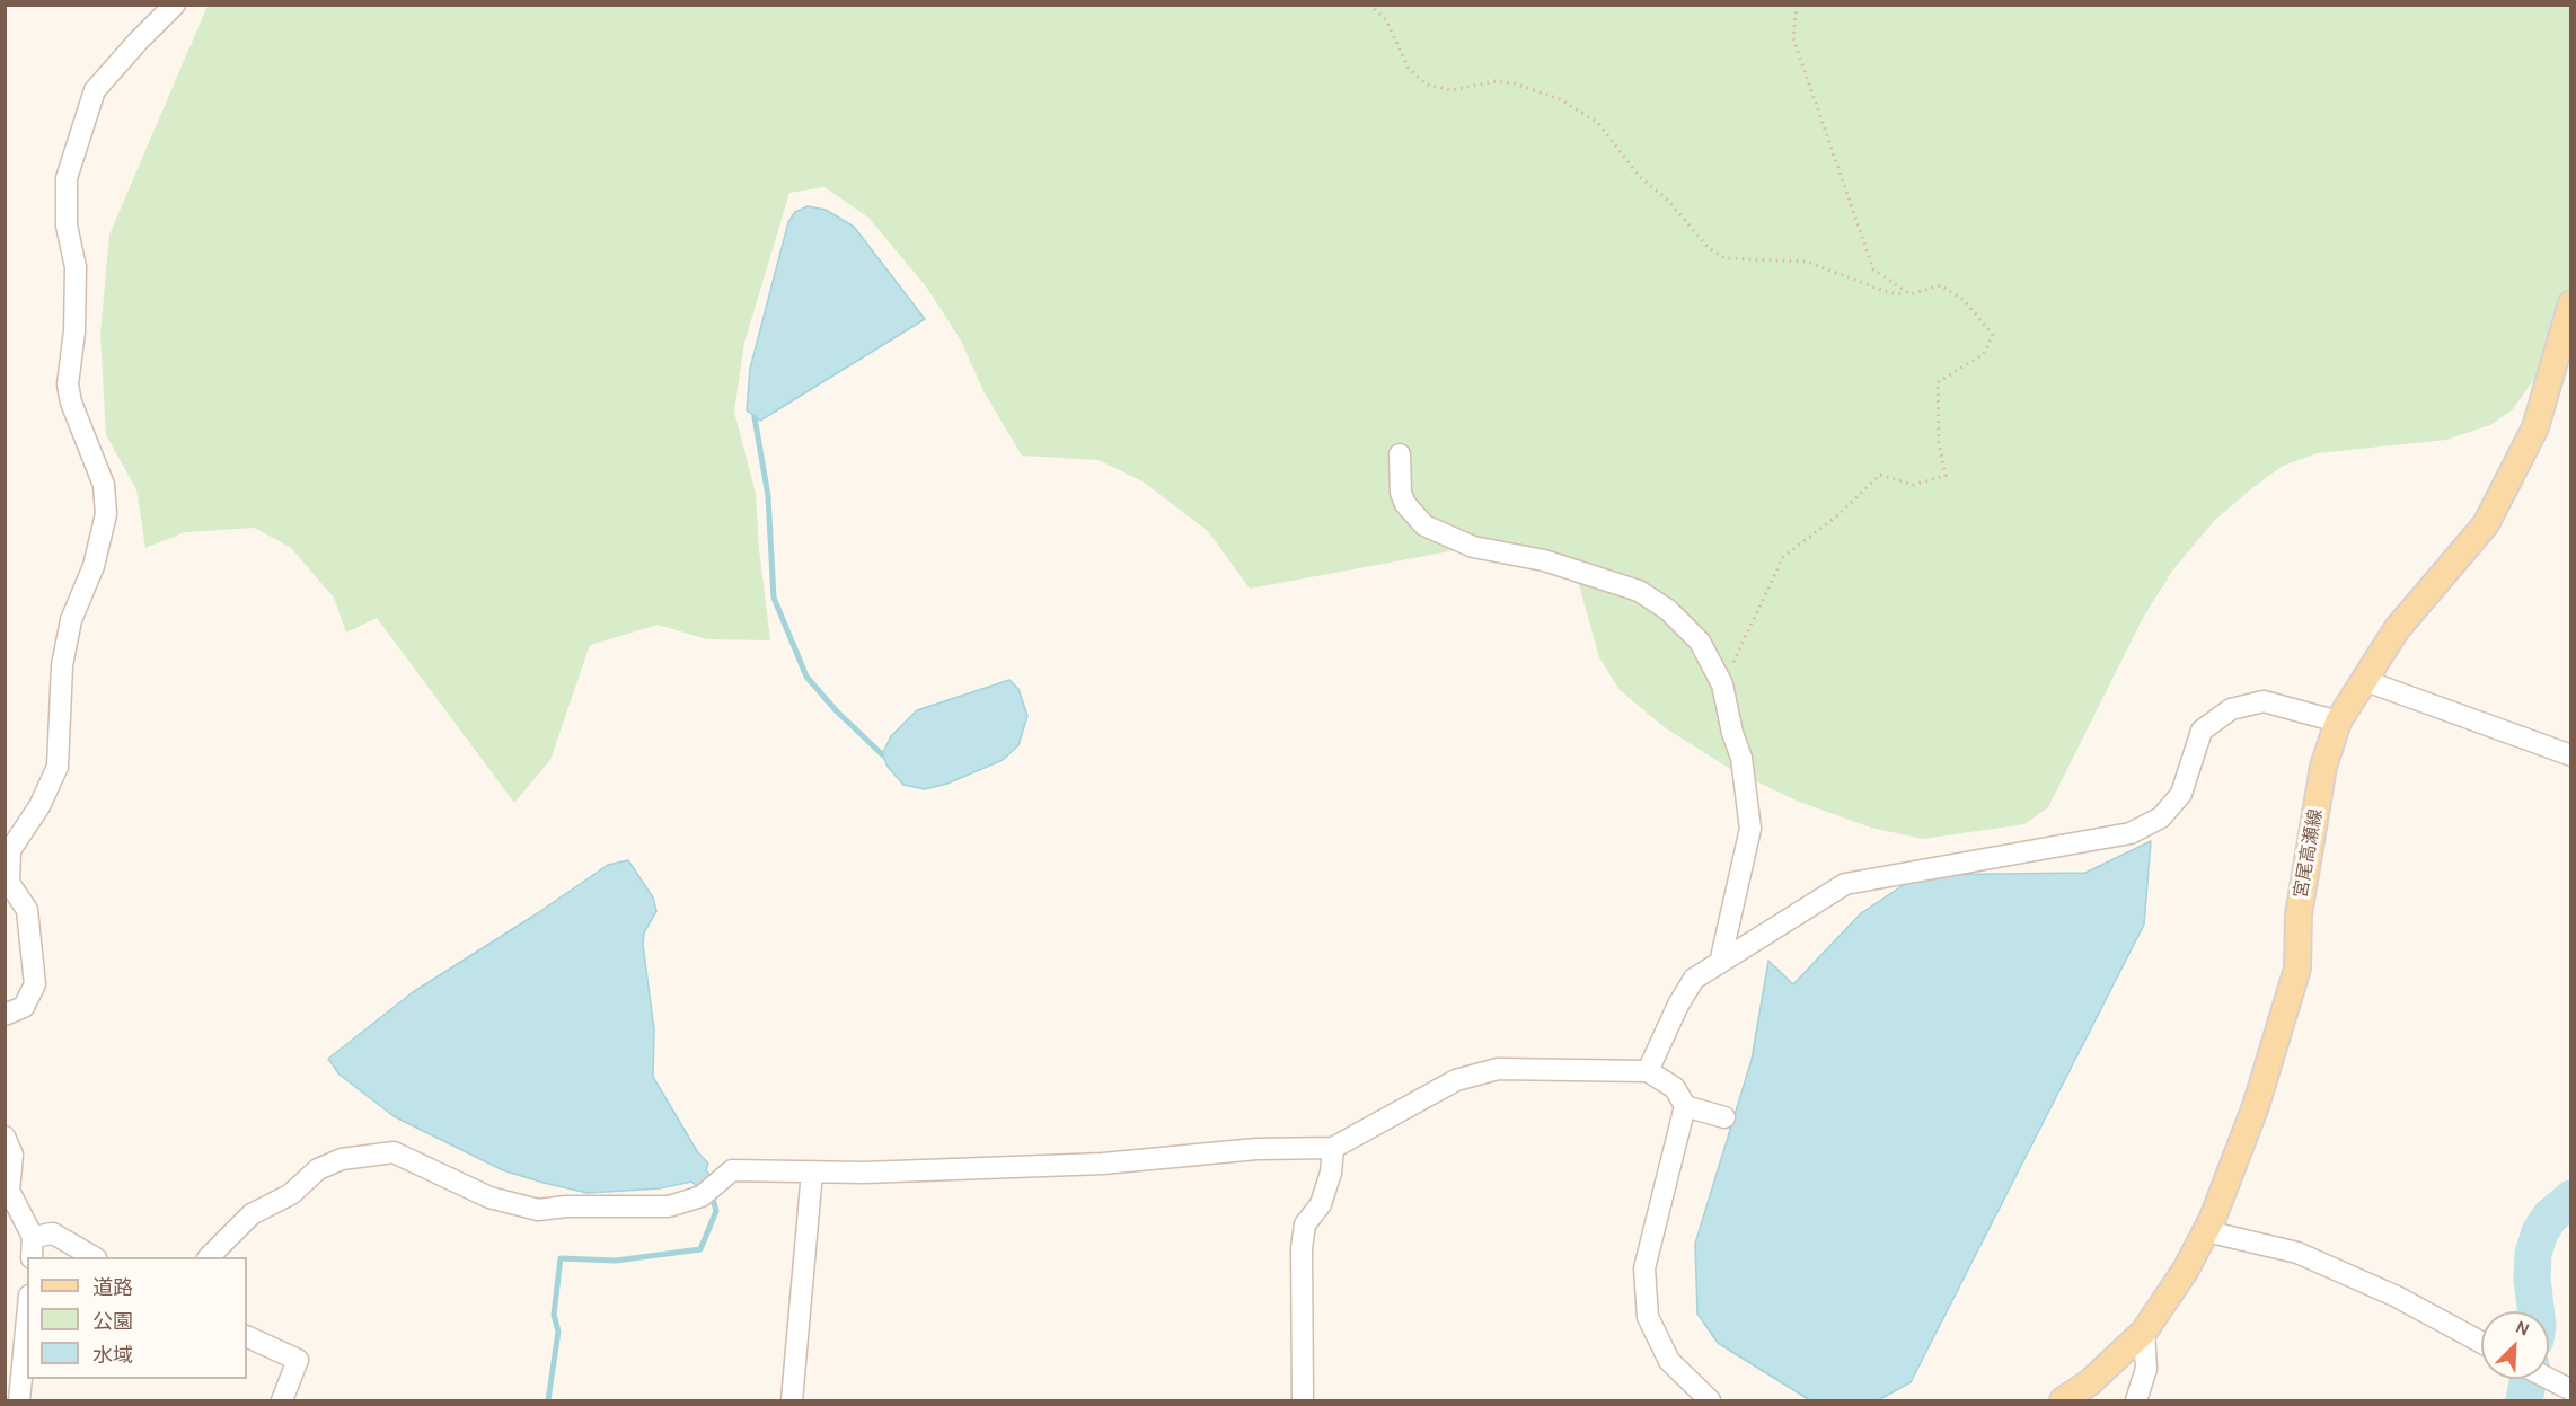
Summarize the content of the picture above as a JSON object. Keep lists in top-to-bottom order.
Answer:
{
  "streets": {
    "main road": ["宮尾高瀬線"]
  },
  "legend": ["道路", "公園", "水域"],
  "north": "top right"
}
